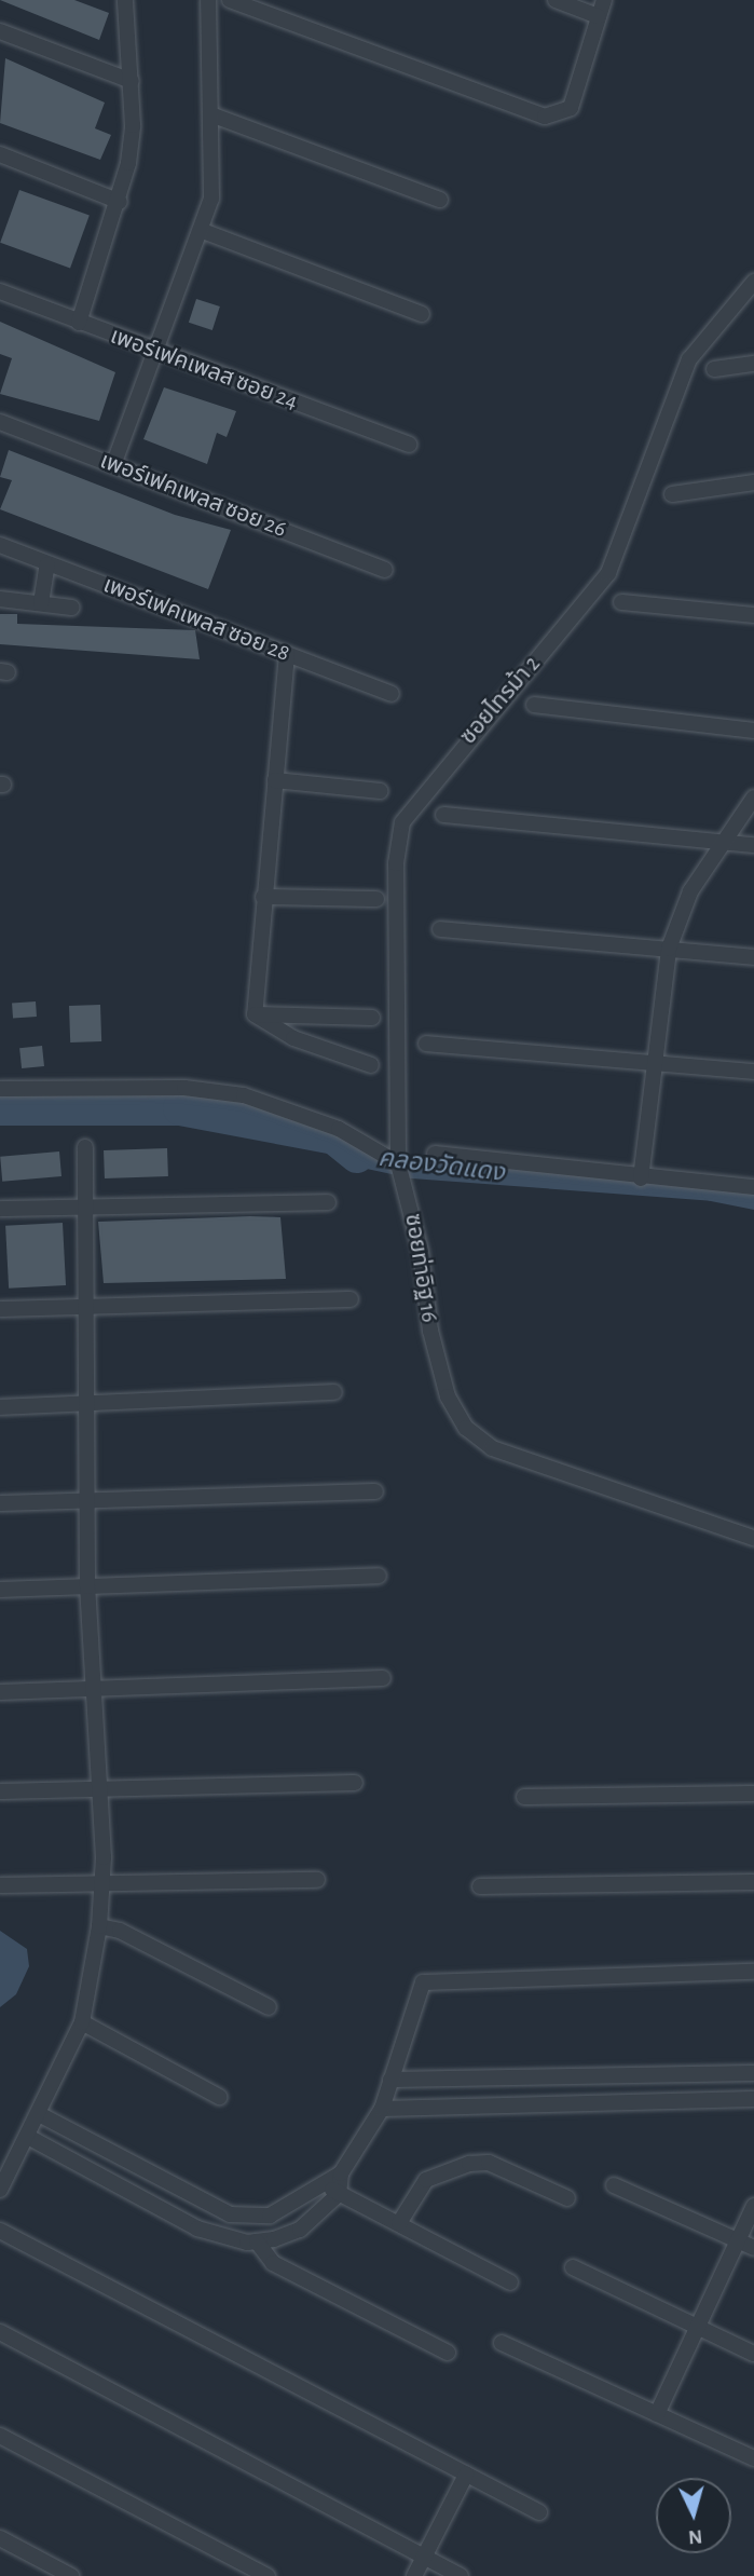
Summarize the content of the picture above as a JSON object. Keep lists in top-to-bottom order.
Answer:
{
  "streets": {
    "street": [
      "เพอร์เฟคเพลส ซอย 24",
      "เพอร์เฟคเพลส ซอย 26",
      "เพอร์เฟคเพลส ซอย 28",
      "ซอยไทรม้า 2",
      "ซอยท่าอิฐ 16"
    ]
  },
  "crossings": [
    ["ซอยไทรม้า 2", "ซอยท่าอิฐ 16"]
  ],
  "water": ["คลองวัดแดง"],
  "north": "bottom"
}
